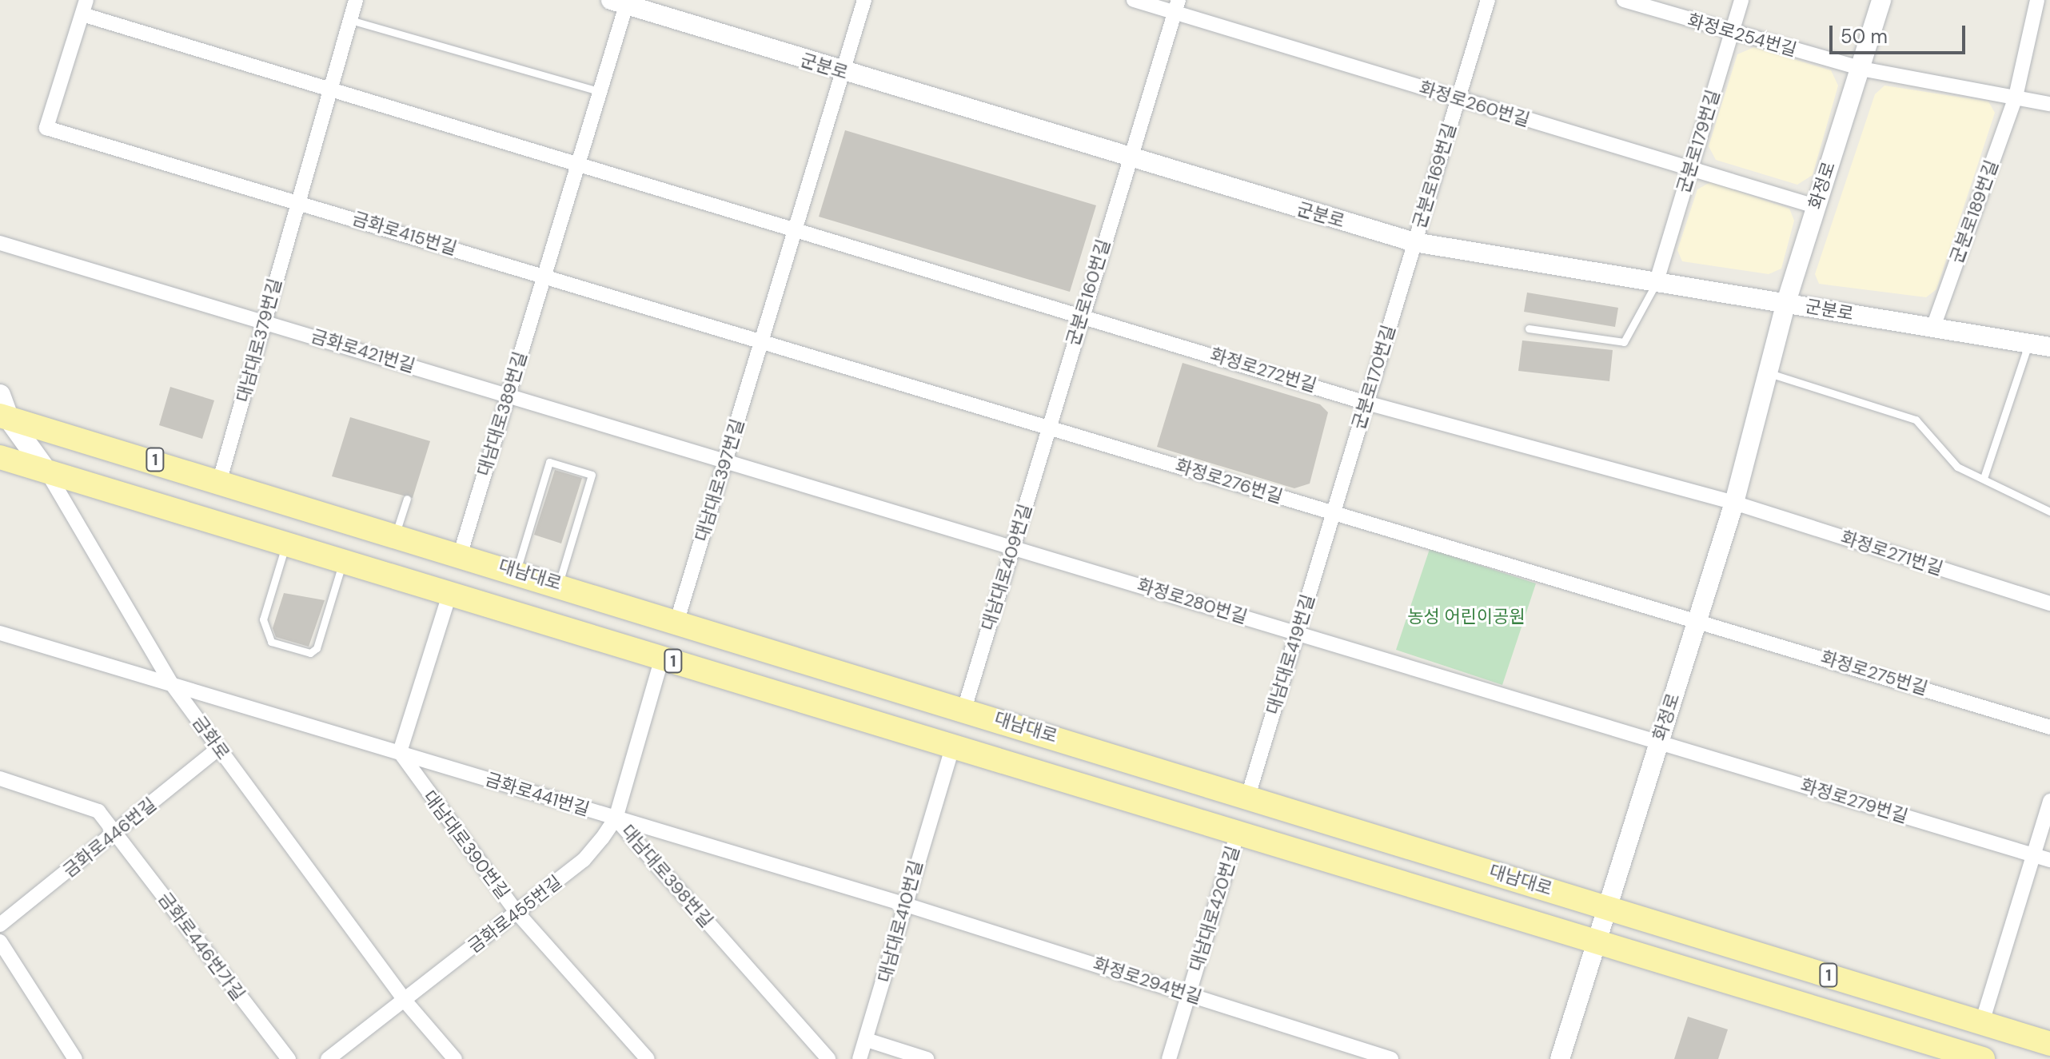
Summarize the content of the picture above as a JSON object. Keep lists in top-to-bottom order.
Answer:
{
  "streets": {
    "main road": ["1", "대남대로", "금화로"],
    "street": [
      "화정로254번길",
      "군분로",
      "화정로260번길",
      "군분로179번길",
      "군분로169번길",
      "화정로",
      "군분로189번길",
      "금화로415번길",
      "군분로160번길",
      "대남대로379번길",
      "금화로421번길",
      "화정로272번길",
      "군분로170번길",
      "대남대로389번길",
      "대남대로397번길",
      "화정로276번길",
      "화정로271번길",
      "대남대로409번길",
      "화정로280번길",
      "대남대로419번길",
      "화정로275번길",
      "금화로441번길",
      "화정로279번길",
      "금화로446번길",
      "대남대로390번길",
      "대남대로398번길",
      "대남대로420번길",
      "금화로455번길",
      "대남대로410번길",
      "금화로446번가길",
      "화정로294번길"
    ]
  },
  "crossings": [
    ["화정로254번길", "군분로179번길"],
    ["화정로254번길", "화정로"],
    ["화정로254번길", "군분로189번길"],
    ["군분로", "군분로179번길"],
    ["군분로", "군분로169번길"],
    ["군분로", "화정로"],
    ["군분로", "군분로189번길"],
    ["군분로", "군분로160번길"],
    ["군분로", "군분로170번길"],
    ["군분로", "대남대로389번길"],
    ["군분로", "대남대로397번길"],
    ["화정로260번길", "군분로179번길"],
    ["화정로260번길", "군분로169번길"],
    ["화정로260번길", "화정로"],
    ["화정로260번길", "군분로160번길"],
    ["군분로169번길", "군분로170번길"],
    ["화정로", "화정로272번길"],
    ["화정로", "화정로276번길"],
    ["화정로", "화정로271번길"],
    ["화정로", "대남대로"],
    ["화정로", "화정로280번길"],
    ["화정로", "화정로275번길"],
    ["화정로", "화정로279번길"],
    ["금화로415번길", "대남대로379번길"],
    ["금화로415번길", "화정로272번길"],
    ["금화로415번길", "대남대로389번길"],
    ["금화로415번길", "대남대로397번길"],
    ["금화로415번길", "화정로276번길"],
    ["군분로160번길", "화정로272번길"],
    ["군분로160번길", "화정로276번길"],
    ["군분로160번길", "대남대로409번길"],
    ["대남대로379번길", "금화로421번길"],
    ["대남대로379번길", "화정로272번길"],
    ["대남대로379번길", "대남대로"],
    ["금화로421번길", "대남대로389번길"],
    ["금화로421번길", "대남대로397번길"],
    ["금화로421번길", "화정로280번길"],
    ["화정로272번길", "군분로170번길"],
    ["화정로272번길", "대남대로389번길"],
    ["화정로272번길", "대남대로397번길"],
    ["화정로272번길", "화정로271번길"],
    ["군분로170번길", "화정로276번길"],
    ["군분로170번길", "대남대로419번길"],
    ["대남대로389번길", "대남대로"],
    ["대남대로397번길", "화정로276번길"],
    ["대남대로397번길", "대남대로"],
    ["대남대로397번길", "화정로280번길"],
    ["화정로276번길", "대남대로409번길"],
    ["화정로276번길", "대남대로419번길"],
    ["화정로276번길", "화정로275번길"],
    ["대남대로409번길", "대남대로"],
    ["대남대로409번길", "화정로280번길"],
    ["대남대로", "대남대로419번길"],
    ["대남대로", "금화로"],
    ["대남대로", "대남대로398번길"],
    ["대남대로", "대남대로420번길"],
    ["대남대로", "대남대로410번길"],
    ["화정로280번길", "대남대로419번길"],
    ["화정로280번길", "화정로279번길"],
    ["금화로", "금화로441번길"],
    ["금화로", "금화로446번길"],
    ["금화로", "금화로455번길"],
    ["금화로441번길", "대남대로390번길"],
    ["금화로441번길", "대남대로398번길"],
    ["금화로441번길", "금화로455번길"],
    ["금화로441번길", "대남대로410번길"],
    ["금화로441번길", "화정로294번길"],
    ["금화로446번길", "금화로446번가길"],
    ["대남대로390번길", "금화로455번길"],
    ["대남대로398번길", "금화로455번길"],
    ["대남대로420번길", "화정로294번길"],
    ["대남대로410번길", "화정로294번길"]
  ],
  "parks": ["농성 어린이공원"],
  "scale_bar": "50 m"
}
